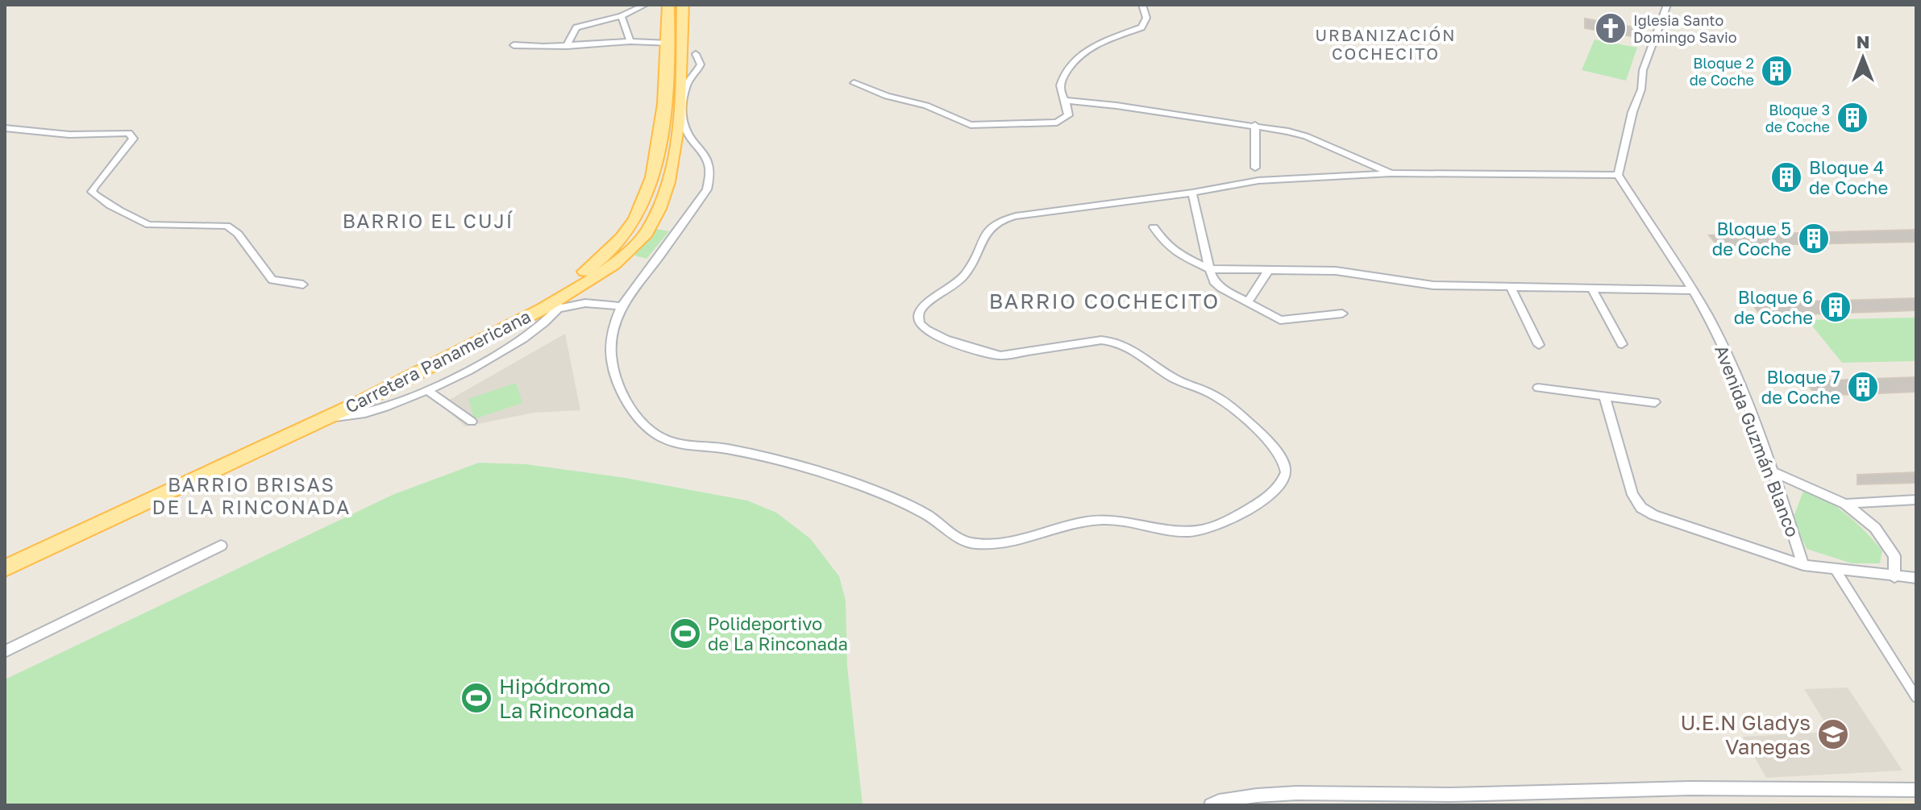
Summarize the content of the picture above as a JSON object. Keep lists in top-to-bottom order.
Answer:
{
  "streets": {
    "main road": ["Carretera Panamericana"],
    "street": ["Avenida Guzmán Blanco"]
  },
  "districts": [
    "URBANIZACIÓN COCHECITO",
    "BARRIO EL CUJÍ",
    "BARRIO COCHECITO",
    "BARRIO BRISAS DE LA RINCONADA"
  ],
  "places": {
    "church": ["Iglesia Santo Domingo Savio"],
    "building": [
      "Bloque 2 de Coche",
      "Bloque 3 de Coche",
      "Bloque 4 de Coche",
      "Bloque 5 de Coche",
      "Bloque 6 de Coche",
      "Bloque 7 de Coche"
    ],
    "sports": ["Polideportivo de La Rinconada", "Hipódromo La Rinconada"],
    "school or university": ["U.E.N Gladys Vanegas"]
  },
  "north": "top"
}
